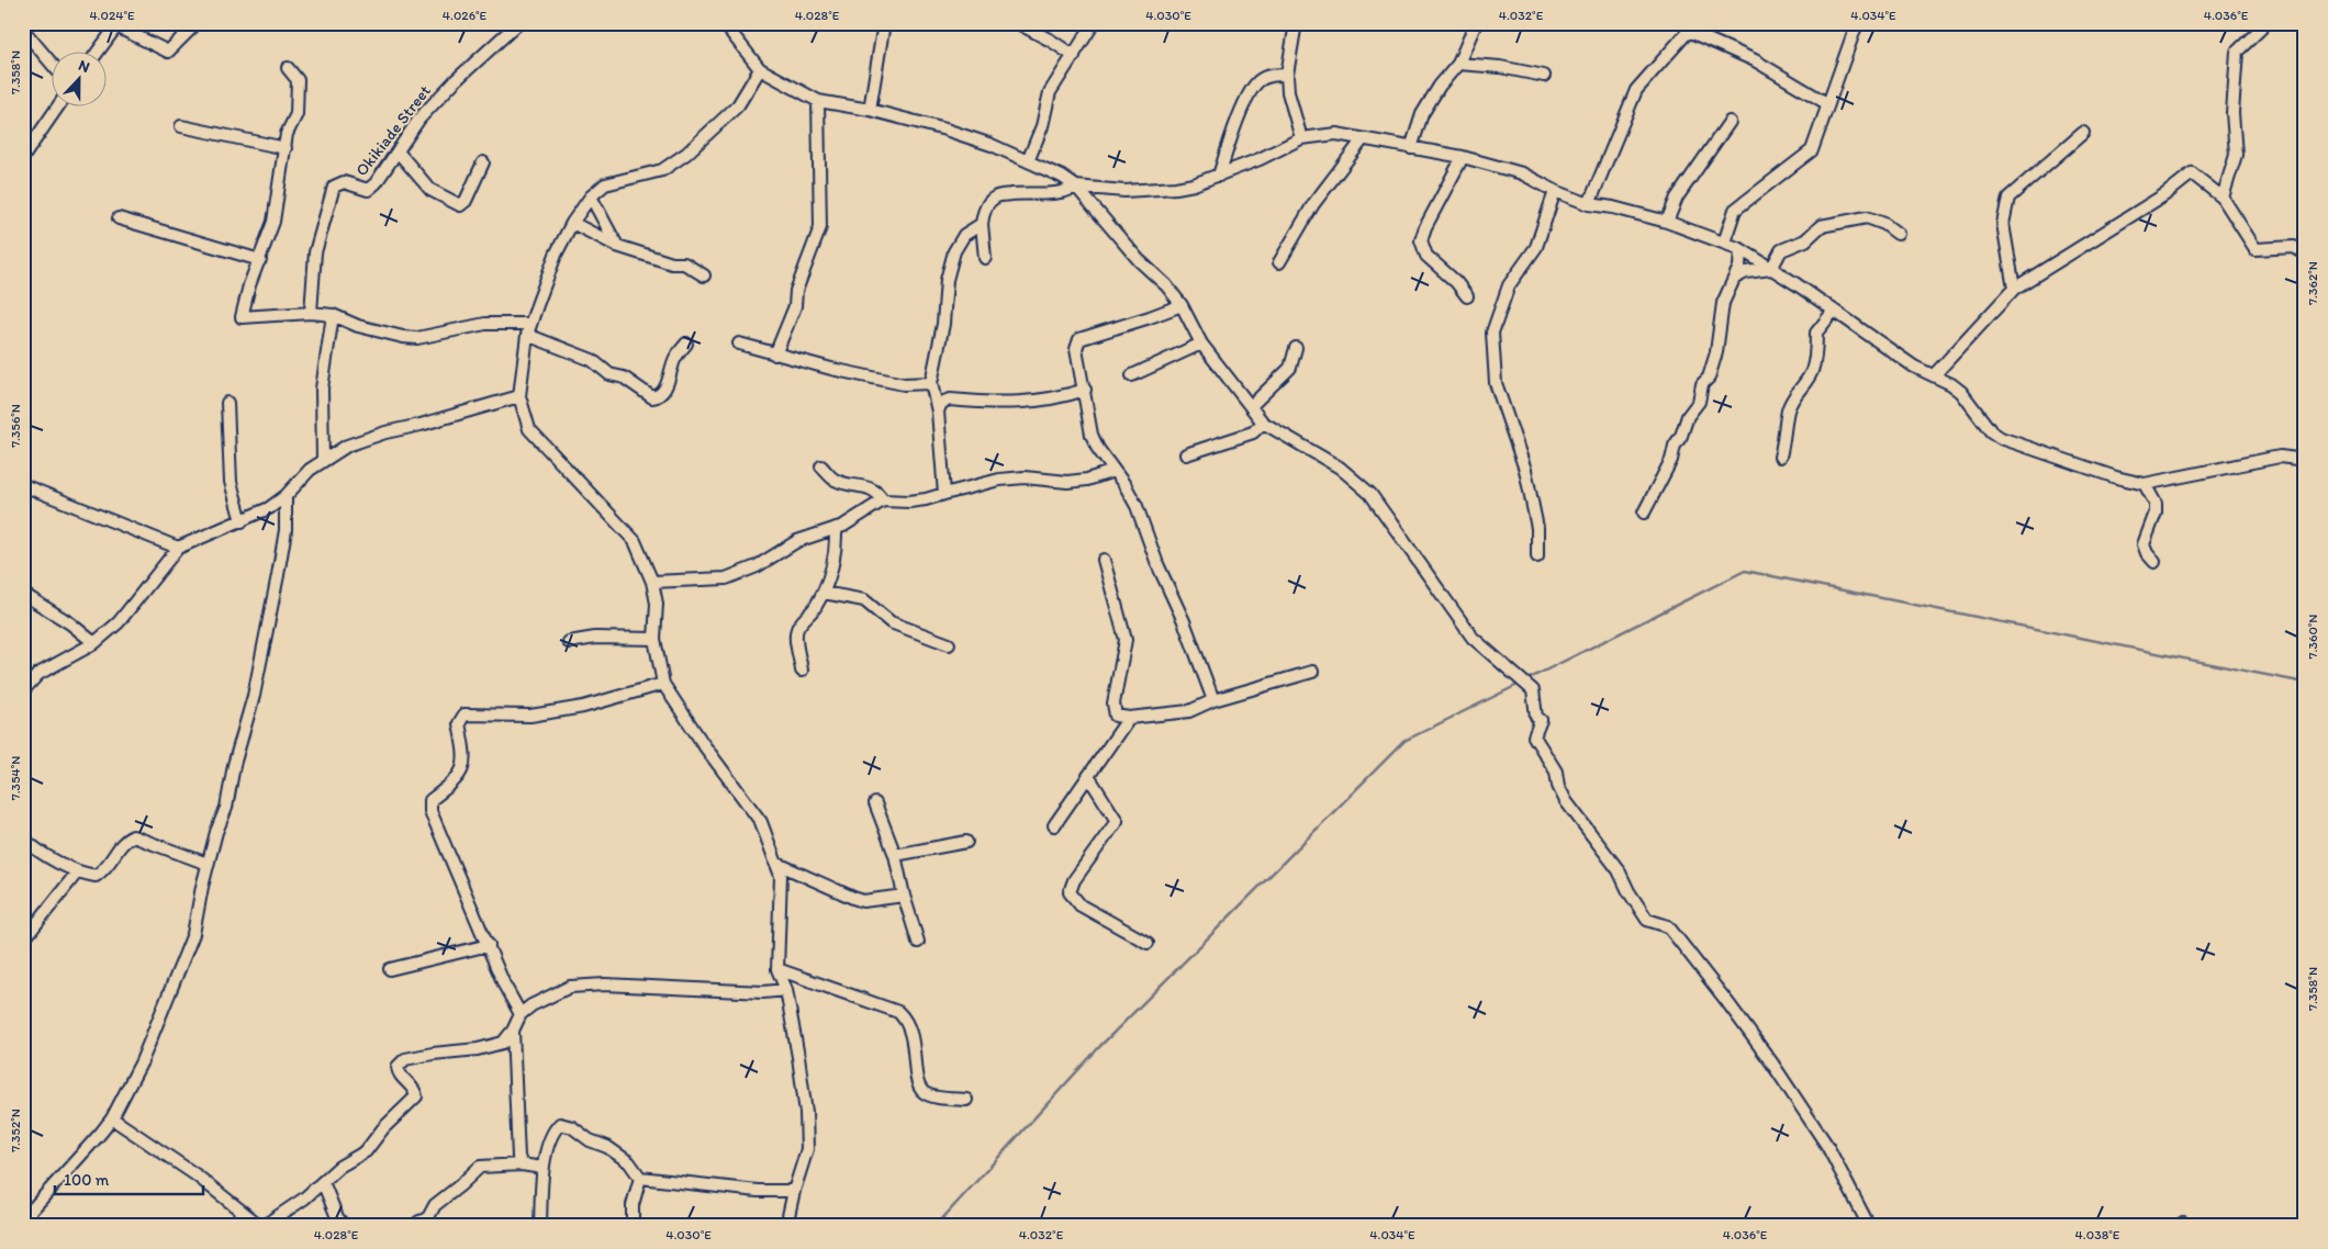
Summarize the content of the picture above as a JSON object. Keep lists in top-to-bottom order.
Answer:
{
  "streets": {
    "street": ["Okikiade Street"]
  },
  "scale_bar": "100 m",
  "north": "top",
  "coordinates": [
    "4.024°E",
    "4.026°E",
    "4.028°E",
    "4.030°E",
    "4.032°E",
    "4.034°E",
    "4.036°E",
    "7.358°N",
    "7.362°N",
    "7.356°N",
    "7.360°N",
    "7.354°N",
    "7.352°N",
    "4.038°E"
  ]
}
